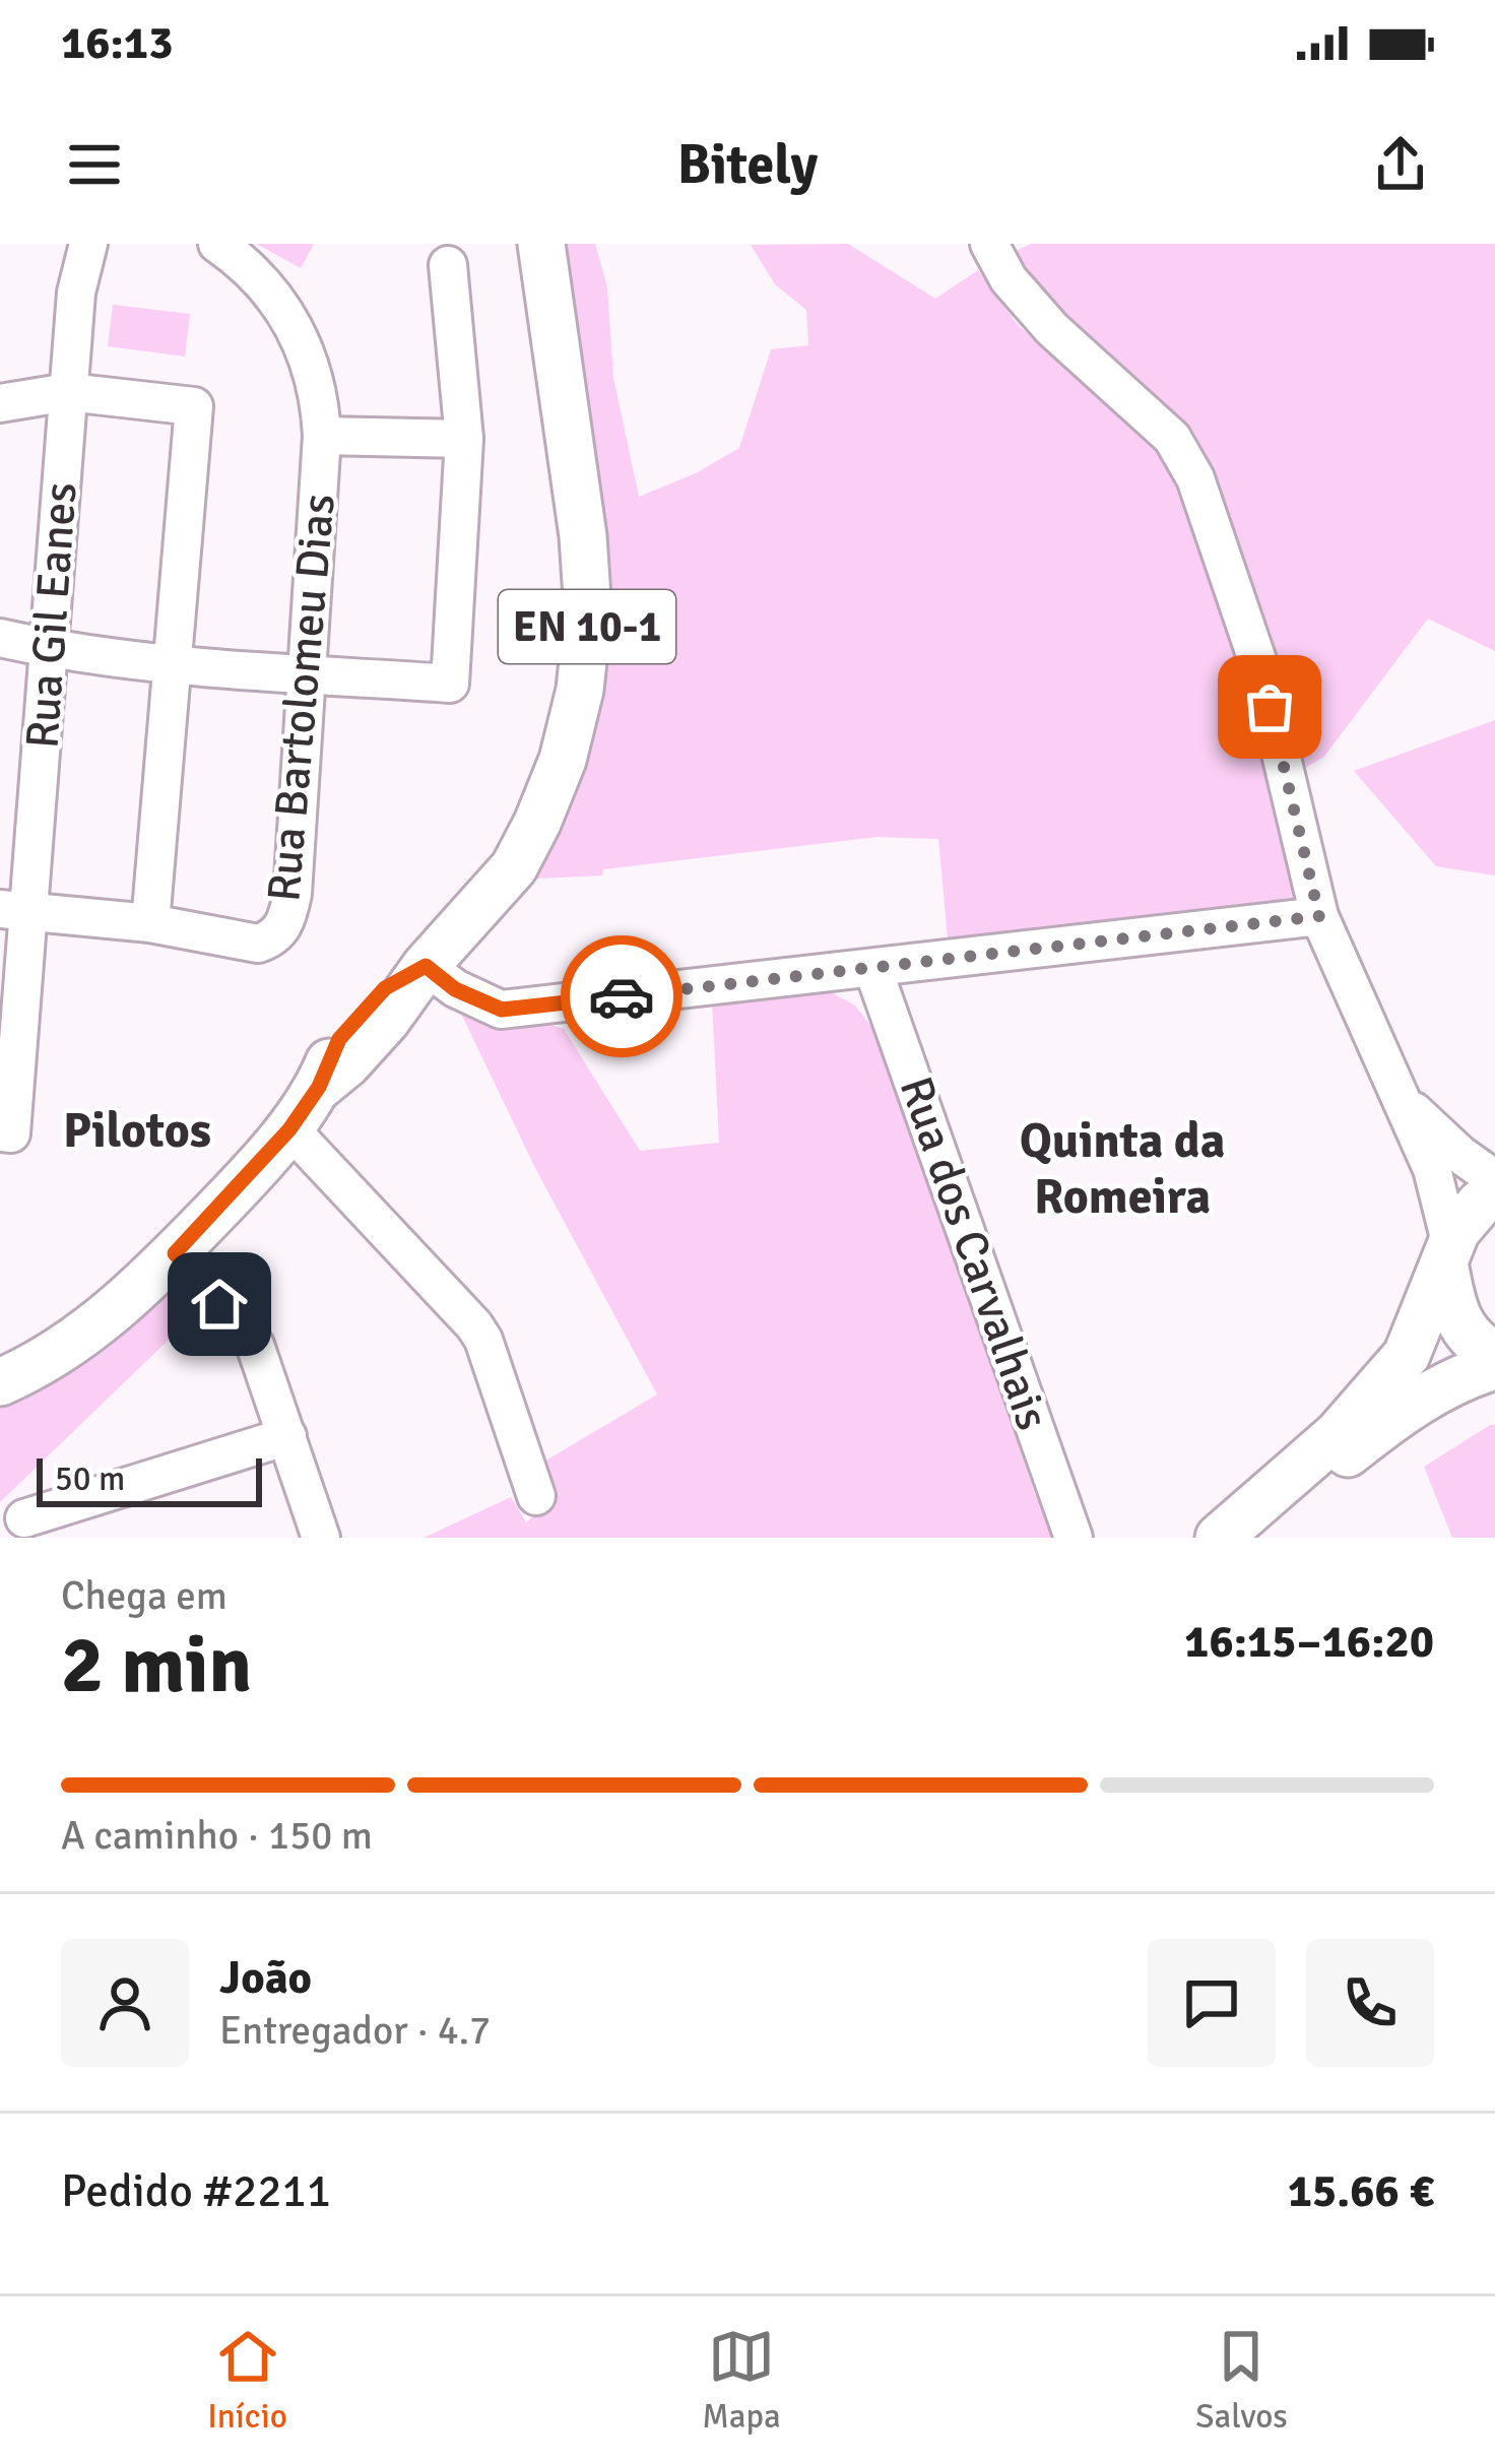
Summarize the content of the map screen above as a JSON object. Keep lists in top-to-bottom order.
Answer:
{
  "streets": {
    "main road": ["EN 10-1"],
    "street": ["Rua Gil Eanes", "Rua Bartolomeu Dias", "Rua dos Carvalhais"]
  },
  "crossings": [
    ["Rua Gil Eanes", "Rua Bartolomeu Dias"]
  ],
  "districts": ["Pilotos", "Quinta da Romeira"],
  "scale_bar": "50 m",
  "page": {
    "status": "16:13",
    "header": "Bitely",
    "scale": "50 m",
    "heading": ["2 min", "Chega em", "16:15–16:20"],
    "panel": [
      "João",
      "Entregador · 4.7",
      "Pedido #2211",
      "15.66 €"
    ],
    "bar": "A caminho · 150 m",
    "tabs": ["Início", "Mapa", "Salvos"]
  }
}
